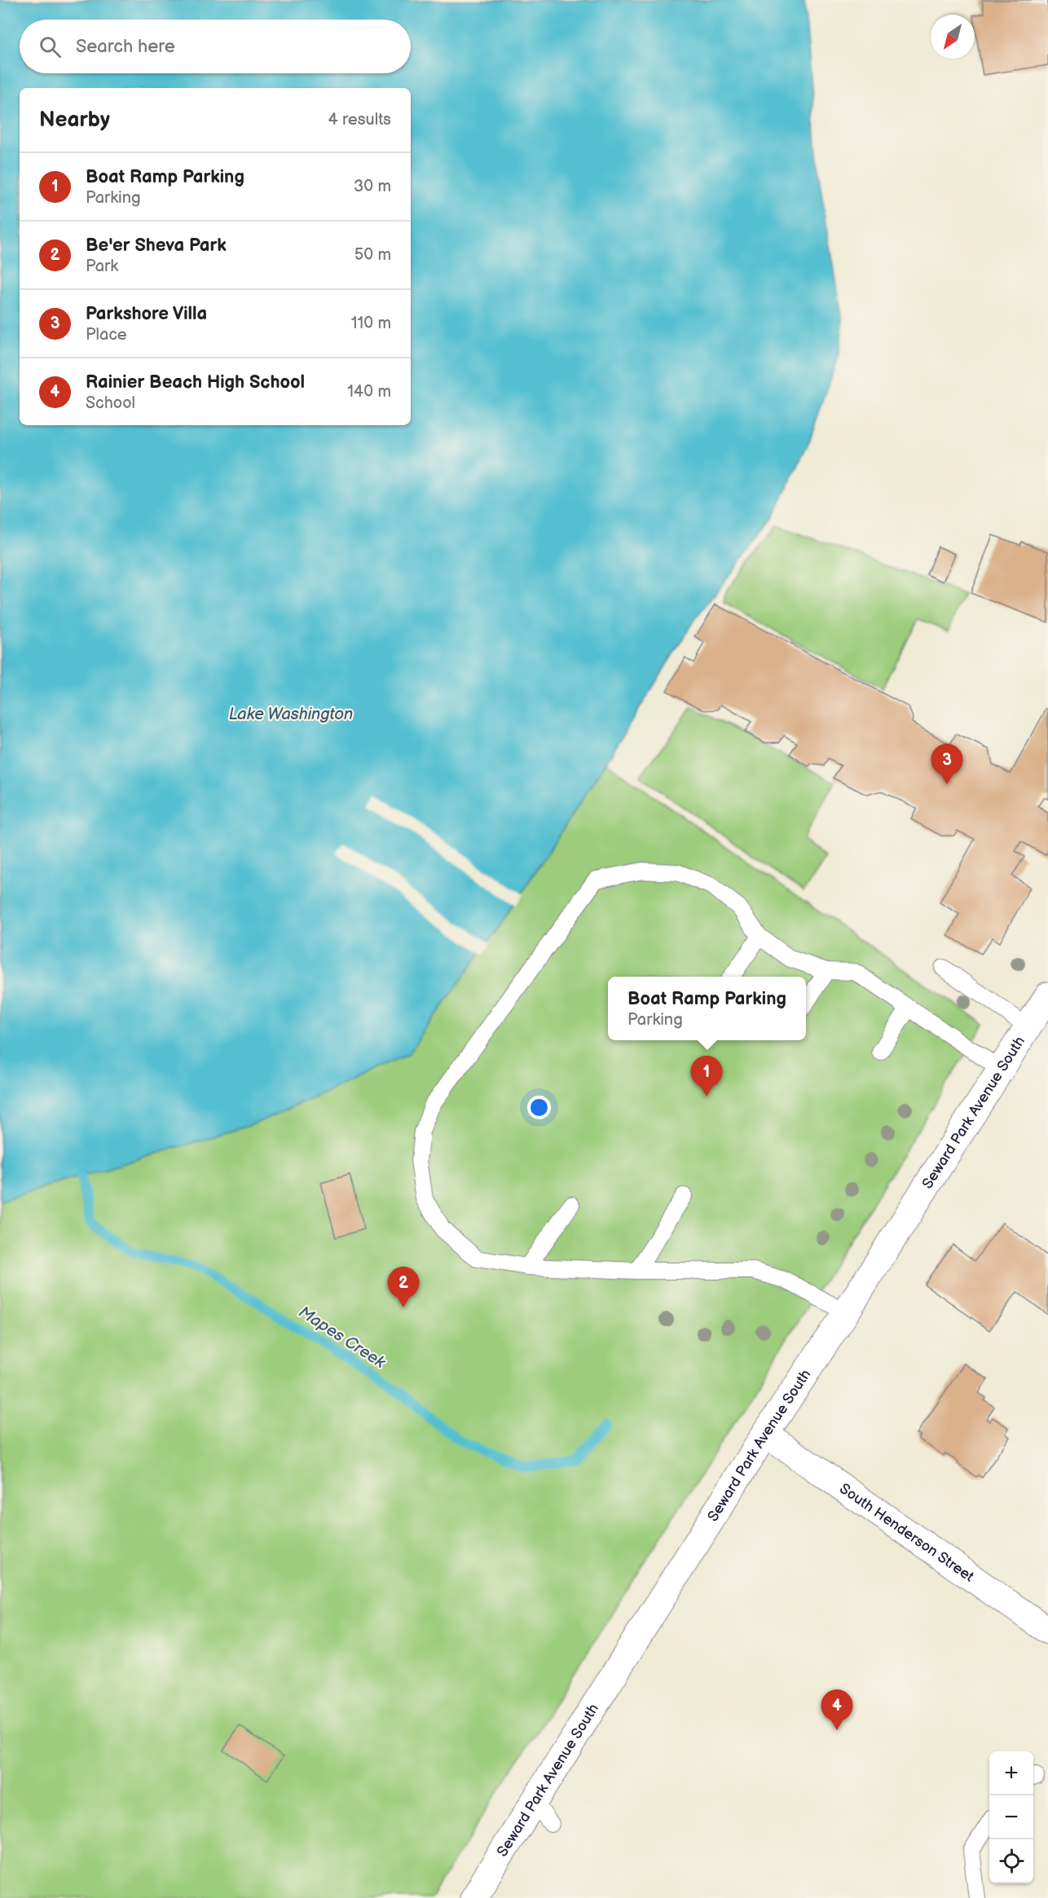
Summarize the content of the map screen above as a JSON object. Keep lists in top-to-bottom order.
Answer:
{
  "streets": {
    "street": ["Seward Park Avenue South", "South Henderson Street"]
  },
  "crossings": [
    ["Seward Park Avenue South", "South Henderson Street"]
  ],
  "water": ["Lake Washington", "Mapes Creek"],
  "north": "bottom left",
  "page": {
    "search": "Search here",
    "heading": ["Nearby", "4 results"],
    "list": [
      {
        "mark": "1",
        "name": "Boat Ramp Parking",
        "note": "Parking",
        "value": "30 m"
      },
      {
        "mark": "2",
        "name": "Be'er Sheva Park",
        "note": "Park",
        "value": "50 m"
      },
      {
        "mark": "3",
        "name": "Parkshore Villa",
        "note": "Place",
        "value": "110 m"
      },
      {
        "mark": "4",
        "name": "Rainier Beach High School",
        "note": "School",
        "value": "140 m"
      }
    ],
    "pins": [
      "3",
      "1",
      "2",
      "4"
    ],
    "popup": ["Boat Ramp Parking", "Parking"],
    "map_buttons": ["+", "−"]
  }
}
